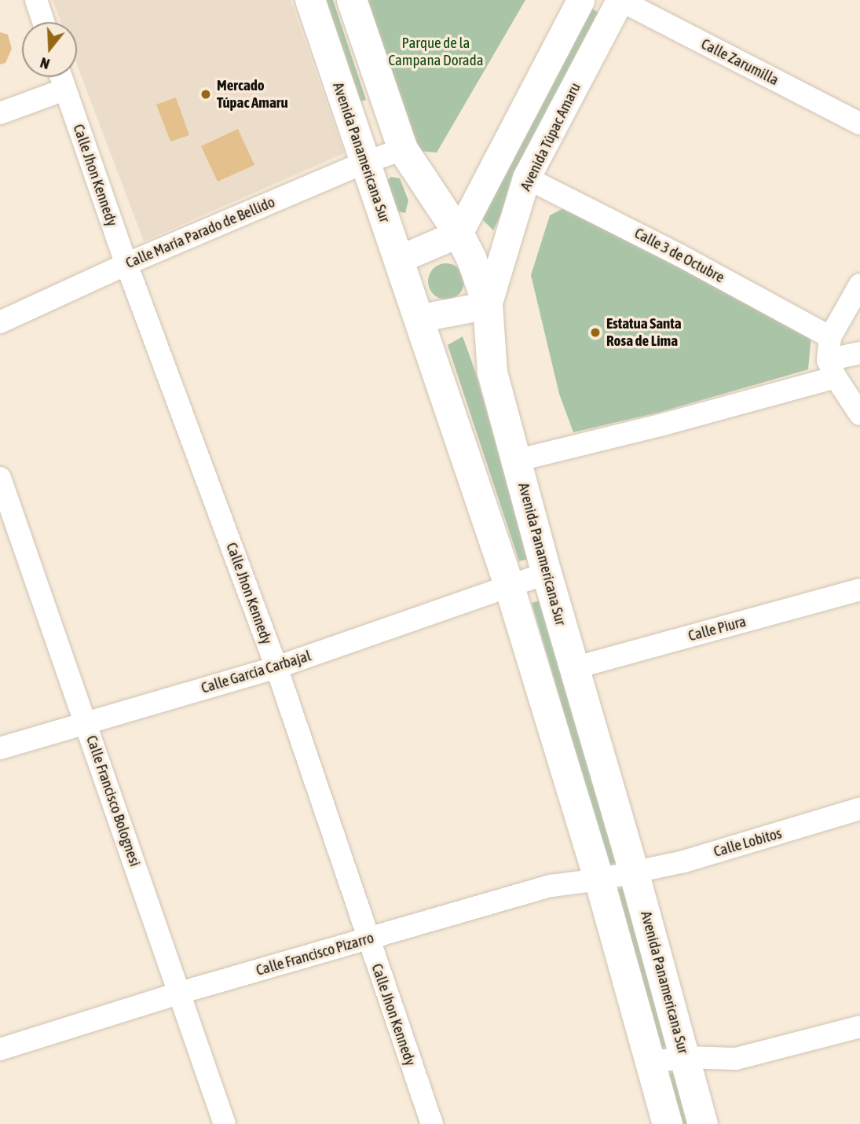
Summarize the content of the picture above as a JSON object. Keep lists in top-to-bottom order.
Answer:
{
  "streets": {
    "main road": ["Avenida Panamericana Sur"],
    "street": [
      "Calle Zarumilla",
      "Avenida Túpac Amaru",
      "Calle Jhon Kennedy",
      "Calle María Parado de Bellido",
      "Calle 3 de Octubre",
      "Calle Piura",
      "Calle García Carbajal",
      "Calle Francisco Bolognesi",
      "Calle Lobitos",
      "Calle Francisco Pizarro"
    ]
  },
  "crossings": [
    ["Calle Zarumilla", "Avenida Túpac Amaru"],
    ["Avenida Túpac Amaru", "Avenida Panamericana Sur"],
    ["Avenida Túpac Amaru", "Calle 3 de Octubre"],
    ["Avenida Panamericana Sur", "Calle María Parado de Bellido"],
    ["Avenida Panamericana Sur", "Calle Piura"],
    ["Avenida Panamericana Sur", "Calle García Carbajal"],
    ["Avenida Panamericana Sur", "Calle Lobitos"],
    ["Avenida Panamericana Sur", "Calle Francisco Pizarro"],
    ["Calle Jhon Kennedy", "Calle María Parado de Bellido"],
    ["Calle Jhon Kennedy", "Calle García Carbajal"],
    ["Calle Jhon Kennedy", "Calle Francisco Pizarro"],
    ["Calle García Carbajal", "Calle Francisco Bolognesi"],
    ["Calle Francisco Bolognesi", "Calle Francisco Pizarro"],
    ["Calle Lobitos", "Calle Francisco Pizarro"]
  ],
  "parks": ["Parque de la Campana Dorada"],
  "places": ["Mercado Túpac Amaru", "Estatua Santa Rosa de Lima"],
  "north": "bottom"
}
